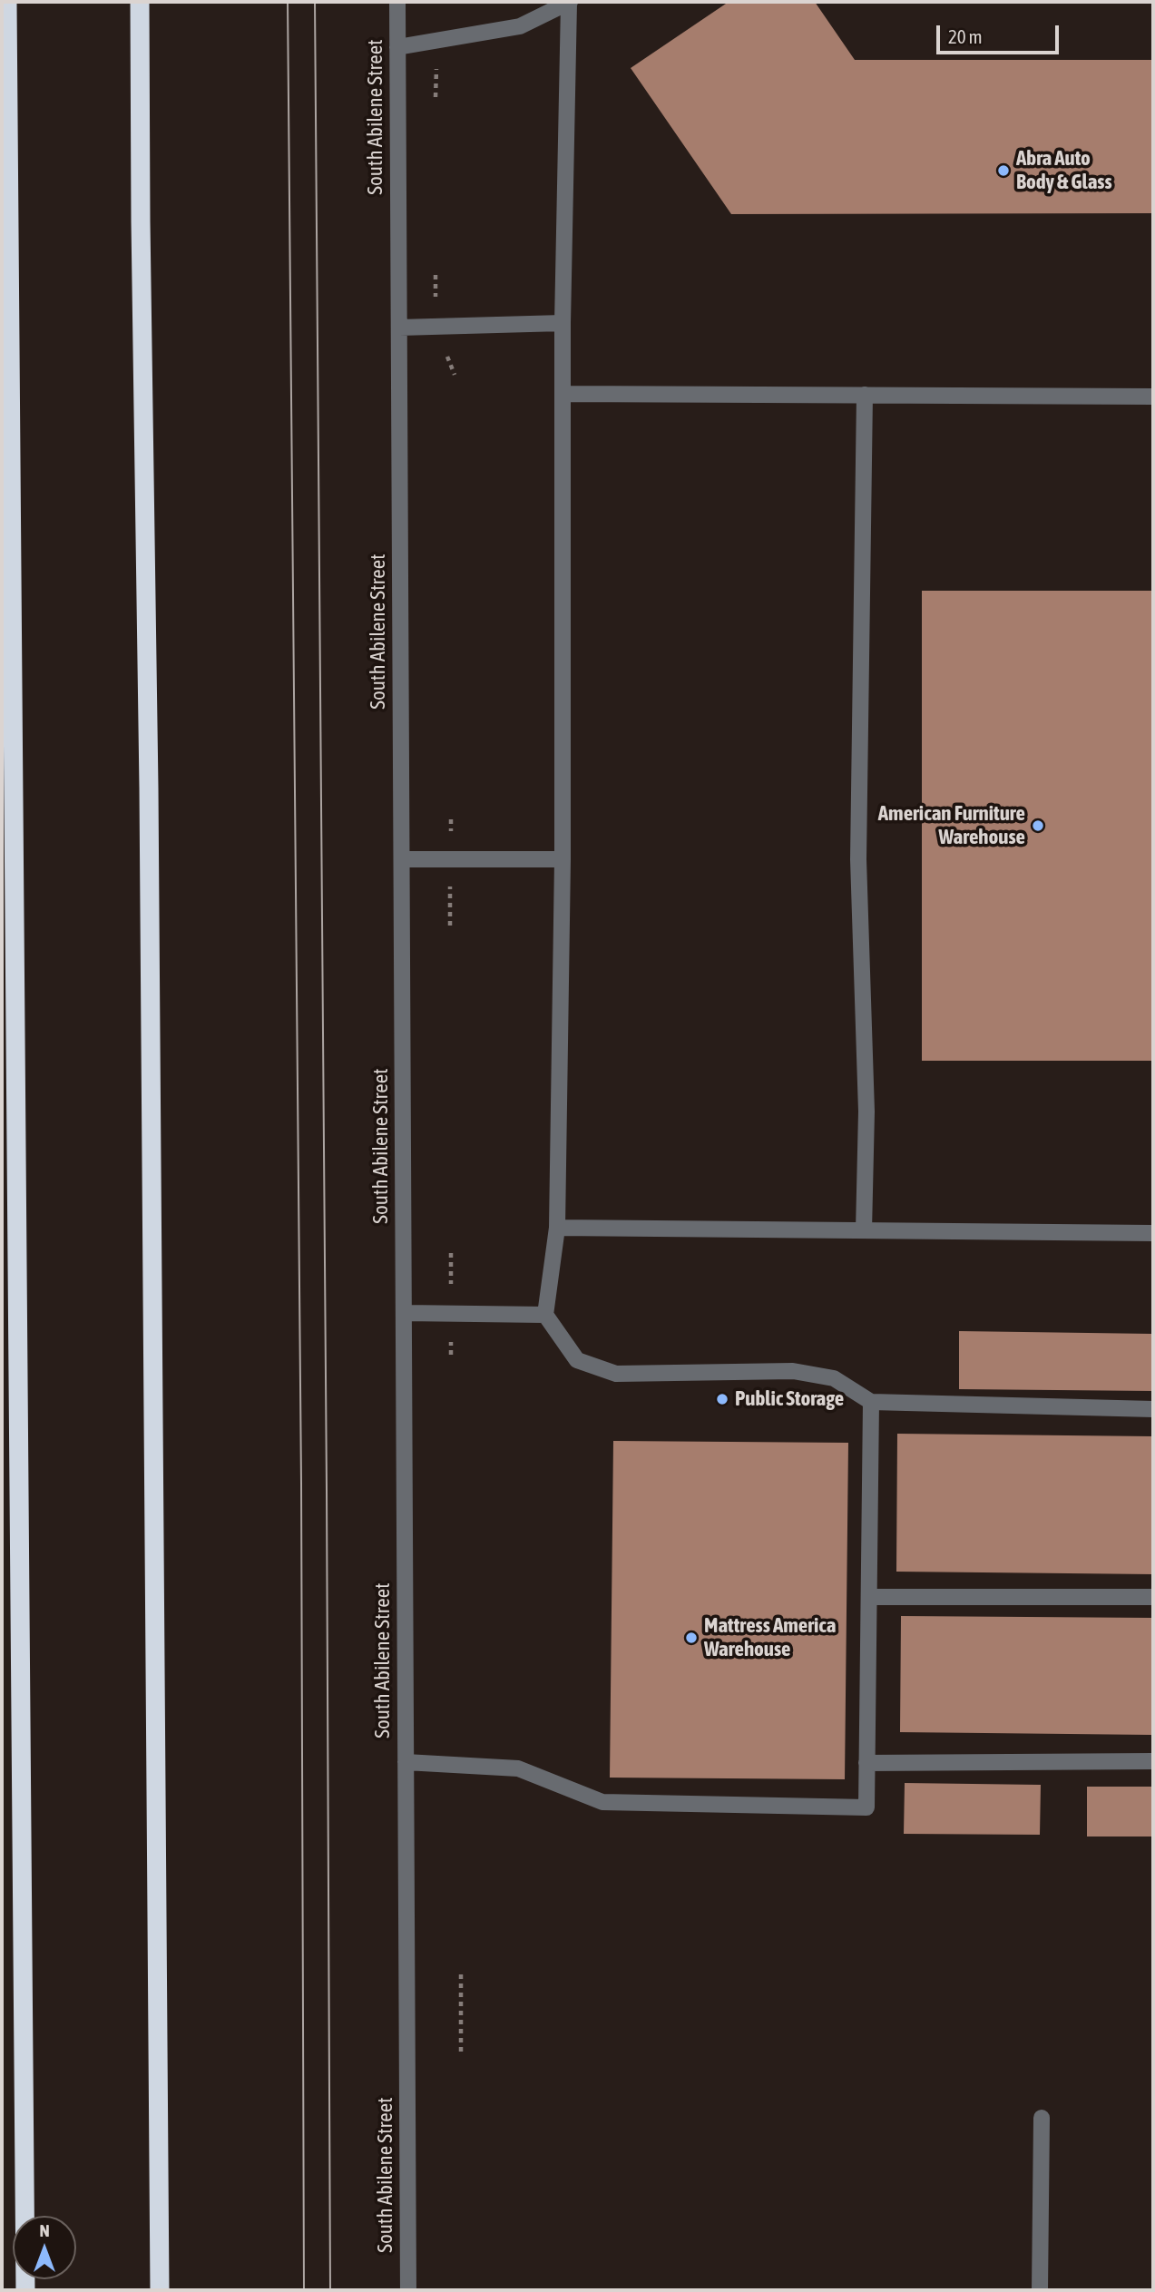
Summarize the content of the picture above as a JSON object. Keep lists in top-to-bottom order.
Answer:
{
  "streets": {
    "street": ["South Abilene Street"]
  },
  "places": [
    "Abra Auto Body & Glass",
    "American Furniture Warehouse",
    "Public Storage",
    "Mattress America Warehouse"
  ],
  "scale_bar": "20 m",
  "north": "top"
}
